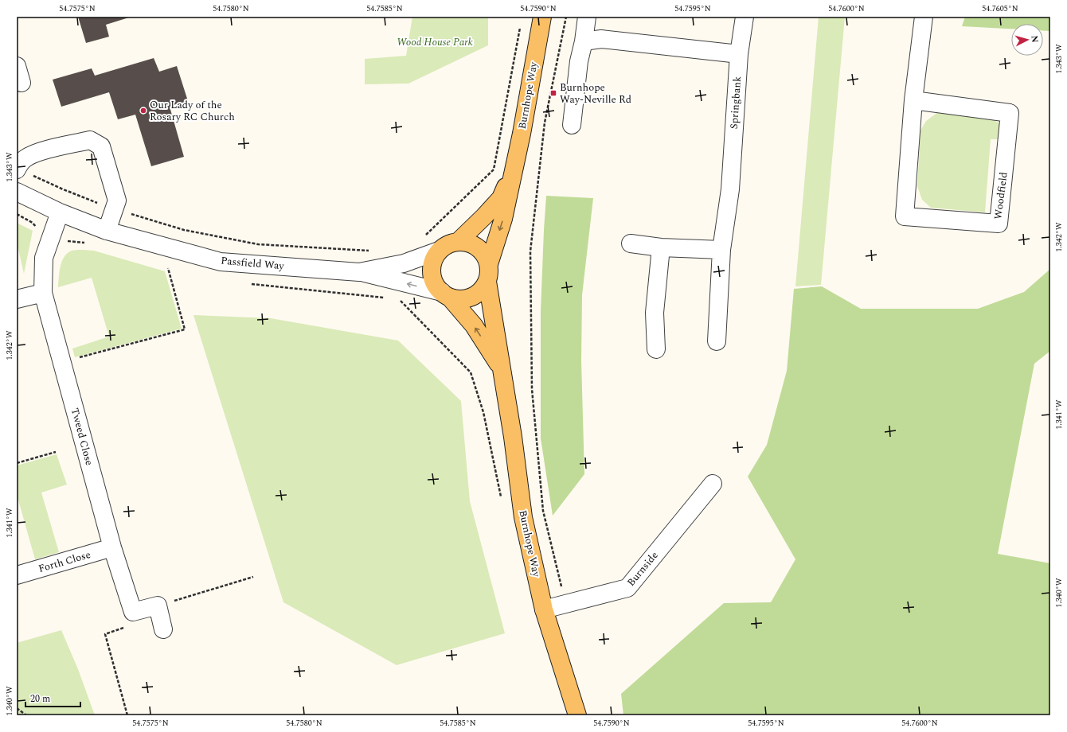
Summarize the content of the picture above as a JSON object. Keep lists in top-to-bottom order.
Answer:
{
  "streets": {
    "main road": ["Burnhope Way"],
    "street": [
      "Springbank",
      "Woodfield",
      "Passfield Way",
      "Tweed Close",
      "Forth Close",
      "Burnside"
    ]
  },
  "crossings": [
    ["Burnhope Way", "Passfield Way"],
    ["Burnhope Way", "Burnside"],
    ["Passfield Way", "Tweed Close"],
    ["Tweed Close", "Forth Close"]
  ],
  "parks": ["Wood House Park"],
  "places": {
    "transit": ["Burnhope Way-Neville Rd"],
    "other": ["Our Lady of the Rosary RC Church"]
  },
  "scale_bar": "20 m",
  "north": "right",
  "coordinates": [
    "54.7575°N",
    "54.7580°N",
    "54.7585°N",
    "54.7590°N",
    "54.7595°N",
    "54.7600°N",
    "54.7605°N",
    "1.343°W",
    "1.342°W",
    "1.341°W",
    "1.340°W"
  ]
}
